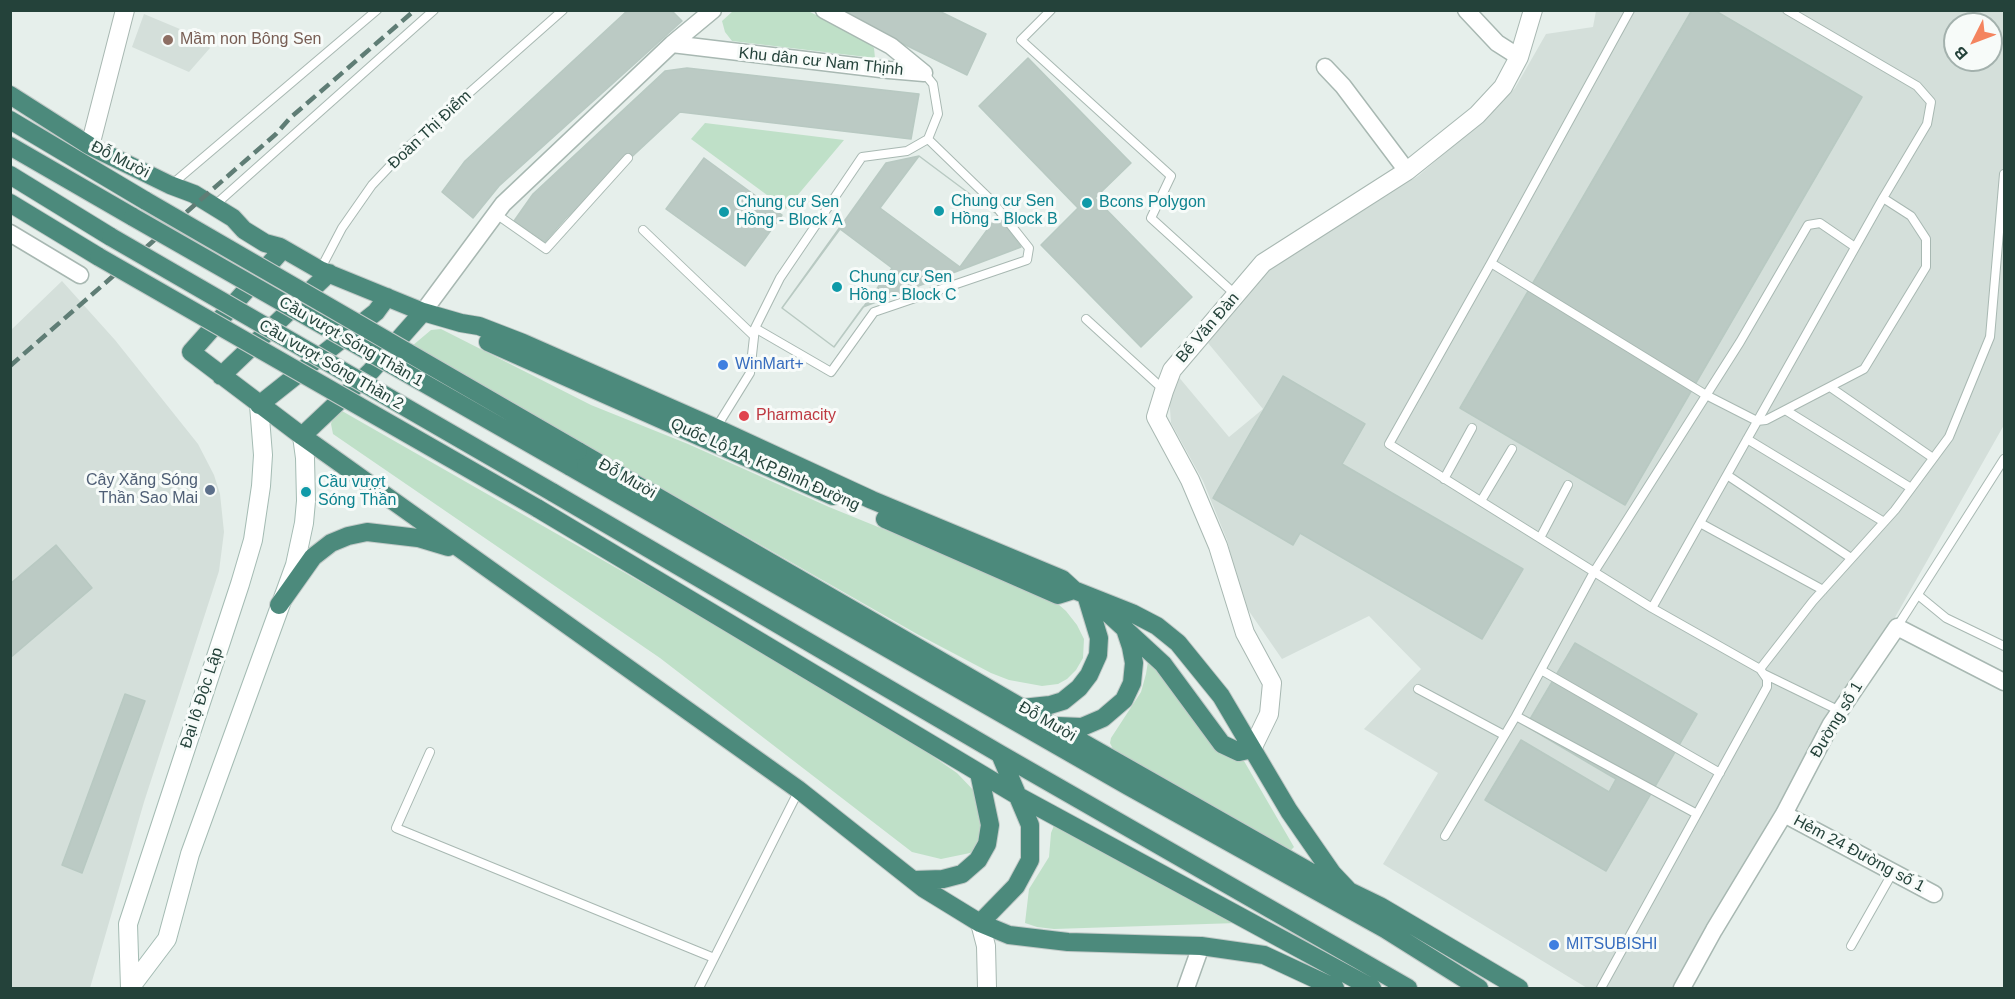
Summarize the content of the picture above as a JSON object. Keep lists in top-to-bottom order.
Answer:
{
  "streets": {
    "highway": [
      "Đỗ Mười",
      "Cầu vượt Sóng Thần 1",
      "Cầu vượt Sóng Thần 2",
      "Quốc Lộ 1A, KP.Bình Đường"
    ],
    "main road": ["Bế Văn Đàn", "Đại lộ Độc Lập"],
    "street": ["Khu dân cư Nam Thịnh", "Đường số 1", "Hẻm 24 Đường số 1"],
    "lane": ["Đoàn Thị Điểm"]
  },
  "crossings": [
    ["Đoàn Thị Điểm", "Đỗ Mười"],
    ["Đỗ Mười", "Cầu vượt Sóng Thần 1"],
    ["Đỗ Mười", "Quốc Lộ 1A, KP.Bình Đường"],
    ["Đường số 1", "Hẻm 24 Đường số 1"]
  ],
  "places": [
    "Mầm non Bông Sen",
    "Bcons Polygon",
    "Chung cư Sen Hồng - Block B",
    "Chung cư Sen Hồng - Block A",
    "Chung cư Sen Hồng - Block C",
    "WinMart+",
    "Pharmacity",
    "Cây Xăng Sóng Thần Sao Mai",
    "Cầu vượt Sóng Thần",
    "MITSUBISHI"
  ],
  "north": "bottom left"
}
